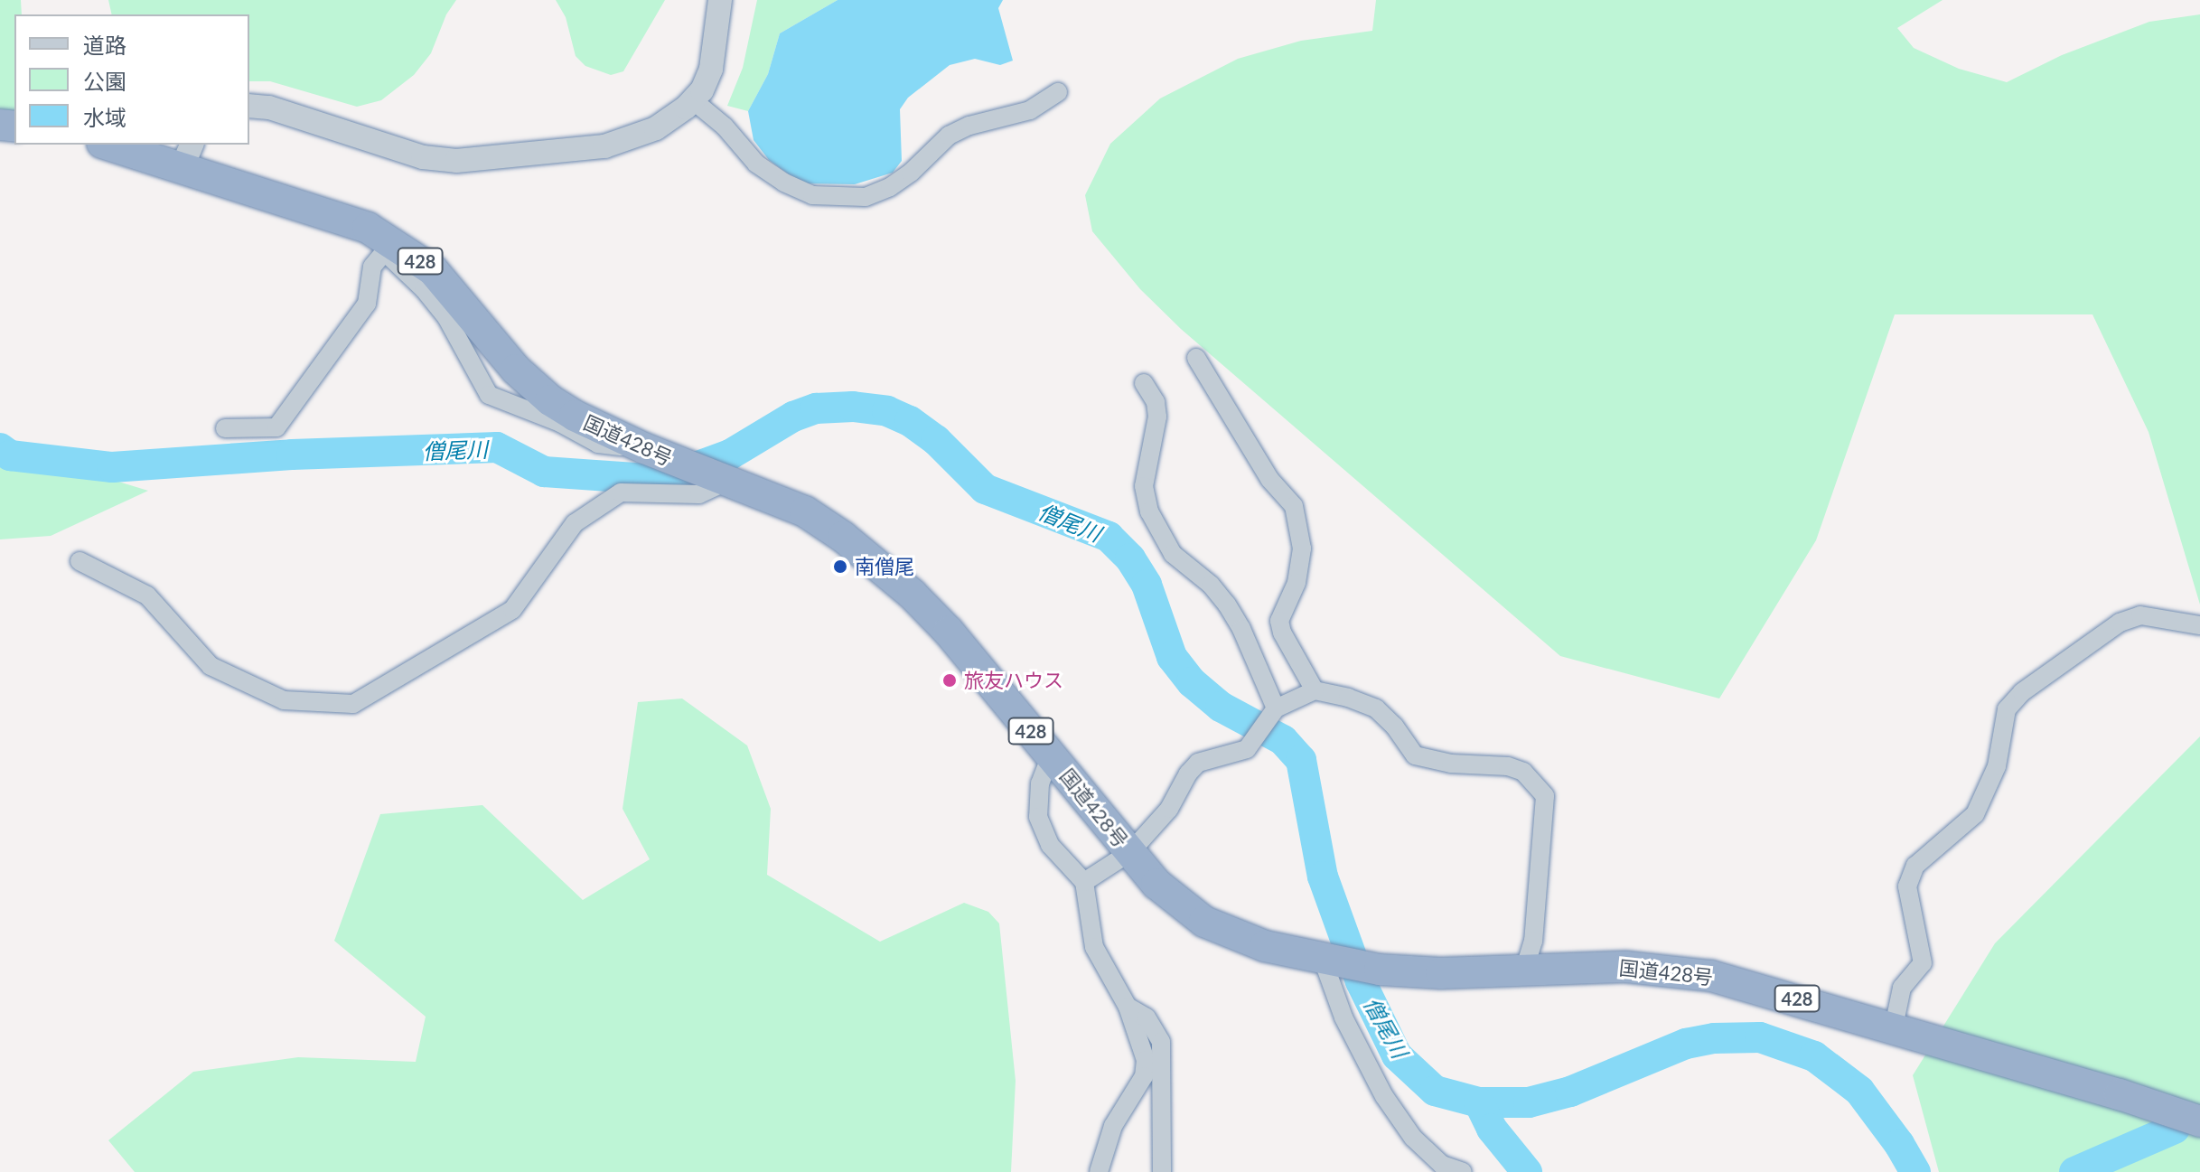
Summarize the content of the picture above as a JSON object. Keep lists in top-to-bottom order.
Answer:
{
  "streets": {
    "highway": ["428", "国道428号"]
  },
  "water": ["僧尾川"],
  "places": ["南僧尾", "旅友ハウス"],
  "legend": ["道路", "公園", "水域"]
}
